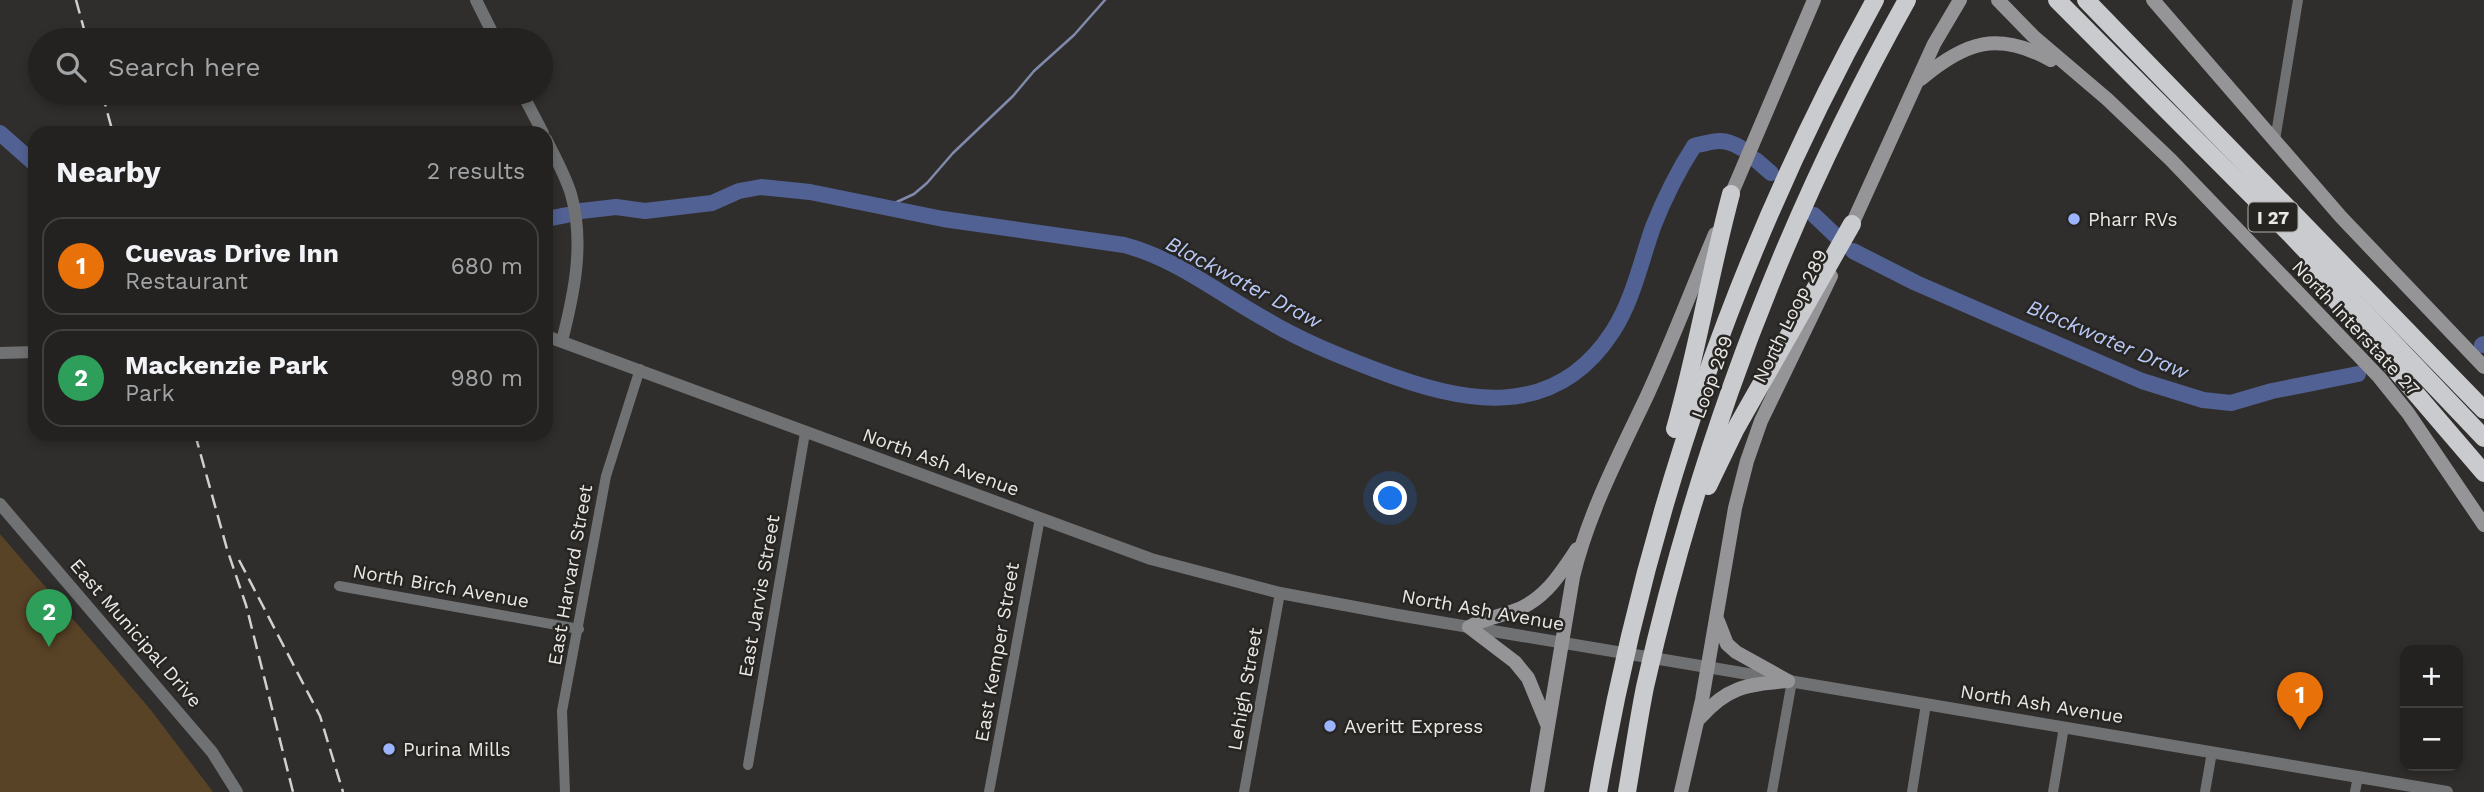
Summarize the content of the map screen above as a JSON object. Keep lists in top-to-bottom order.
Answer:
{
  "streets": {
    "highway": ["I 27", "Loop 289"],
    "main road": ["North Loop 289", "North Interstate 27"],
    "street": [
      "North Ash Avenue",
      "East Harvard Street",
      "North Birch Avenue",
      "East Jarvis Street",
      "East Municipal Drive",
      "East Kemper Street",
      "Lehigh Street"
    ]
  },
  "crossings": [
    ["North Loop 289", "North Ash Avenue"],
    ["North Ash Avenue", "East Harvard Street"],
    ["North Ash Avenue", "East Jarvis Street"],
    ["North Ash Avenue", "East Kemper Street"],
    ["North Ash Avenue", "Lehigh Street"],
    ["East Harvard Street", "North Birch Avenue"]
  ],
  "water": ["Blackwater Draw"],
  "places": ["Pharr RVs", "Averitt Express", "Purina Mills"],
  "page": {
    "search": "Search here",
    "heading": ["Nearby", "2 results"],
    "list": [
      {
        "mark": "1",
        "name": "Cuevas Drive Inn",
        "note": "Restaurant",
        "value": "680 m"
      },
      {
        "mark": "2",
        "name": "Mackenzie Park",
        "note": "Park",
        "value": "980 m"
      }
    ],
    "pins": ["2", "1"],
    "map_buttons": ["+", "−"]
  }
}
